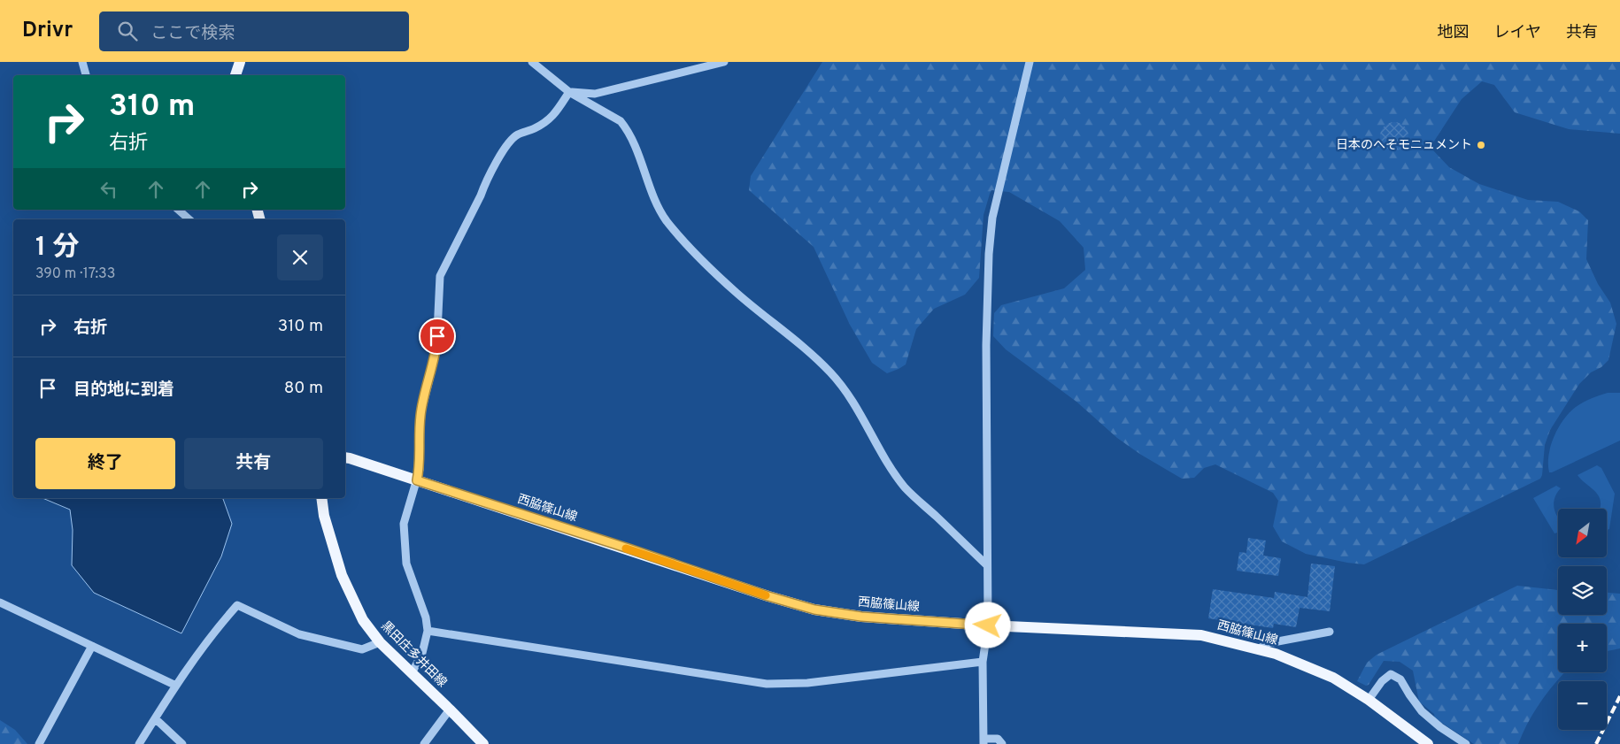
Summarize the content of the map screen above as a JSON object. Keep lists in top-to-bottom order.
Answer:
{
  "streets": {
    "main road": ["西脇篠山線", "黒田庄多井田線"]
  },
  "places": ["日本のへそモニュメント"],
  "north": "bottom left",
  "page": {
    "header": "Drivr",
    "search": "ここで検索",
    "nav": ["地図", "レイヤ", "共有"],
    "turn": ["310 m", "右折"],
    "heading": ["1 分", "390 m · 17:33"],
    "list": [
      {
        "name": "右折",
        "value": "310 m"
      },
      {
        "name": "目的地に到着",
        "value": "80 m"
      }
    ],
    "buttons": ["終了", "共有"],
    "map_buttons": ["+", "−"]
  }
}
